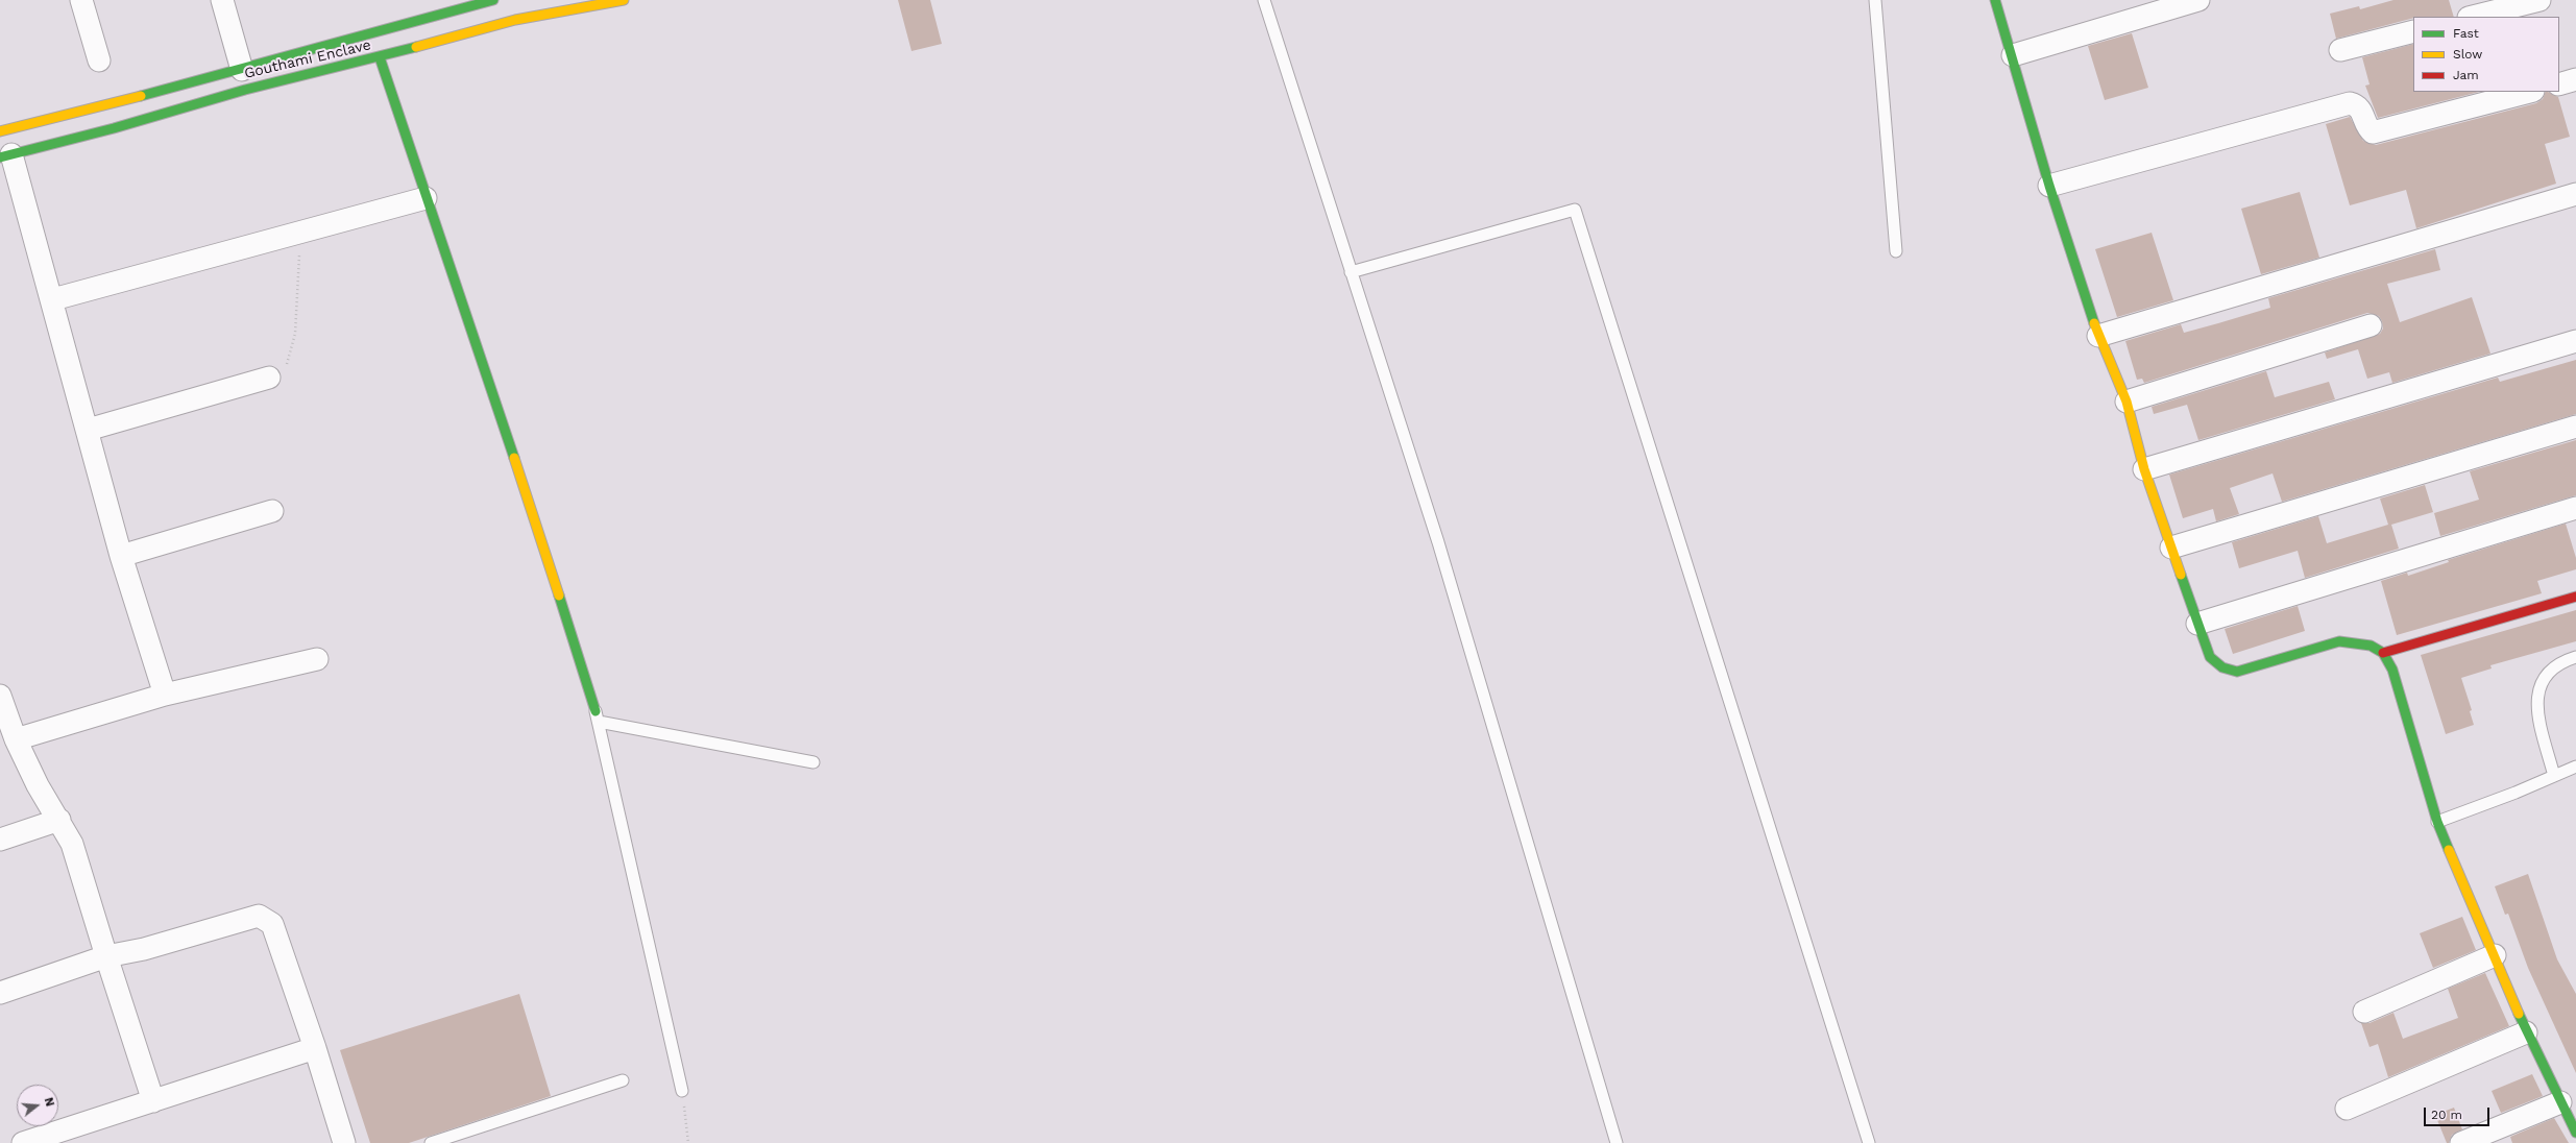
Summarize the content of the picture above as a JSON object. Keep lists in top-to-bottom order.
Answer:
{
  "streets": {
    "street": ["Gouthami Enclave"]
  },
  "legend": ["Fast", "Slow", "Jam"],
  "scale_bar": "20 m",
  "north": "right"
}
